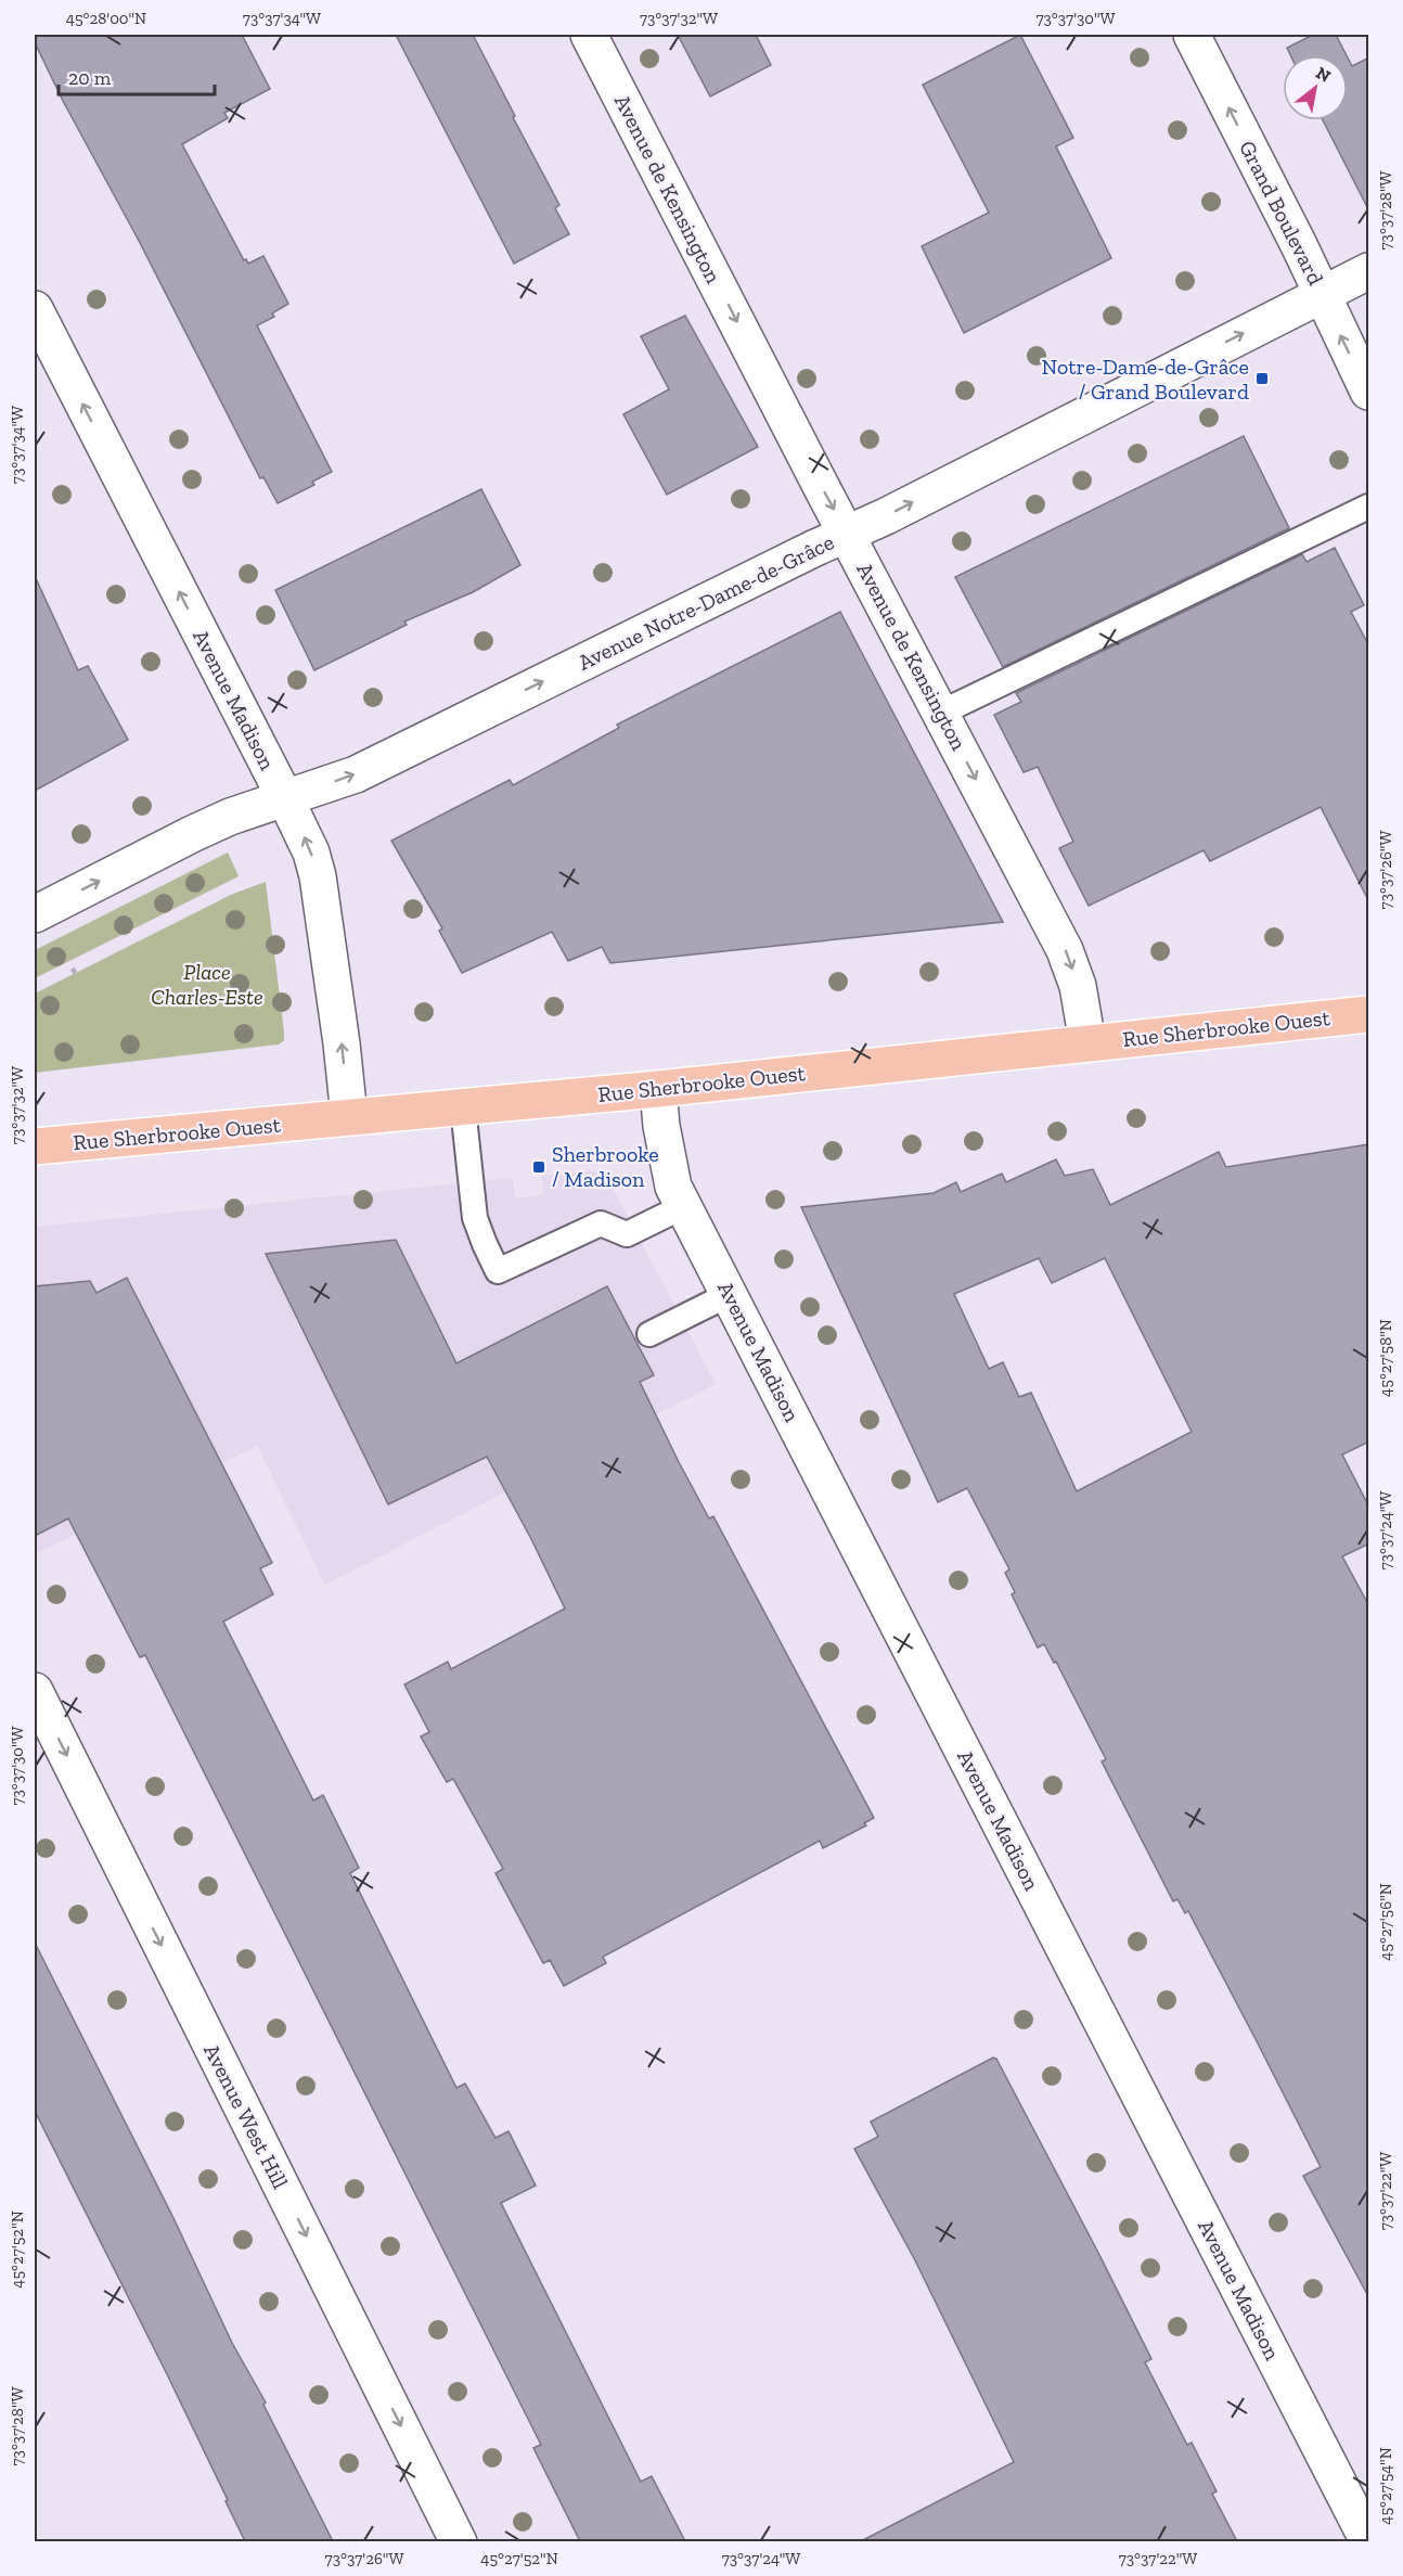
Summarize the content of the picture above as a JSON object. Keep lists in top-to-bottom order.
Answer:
{
  "streets": {
    "main road": ["Rue Sherbrooke Ouest"],
    "street": [
      "Avenue de Kensington",
      "Grand Boulevard",
      "Avenue Notre-Dame-de-Grâce",
      "Avenue Madison",
      "Avenue West Hill"
    ]
  },
  "crossings": [
    ["Avenue de Kensington", "Avenue Notre-Dame-de-Grâce"],
    ["Avenue de Kensington", "Rue Sherbrooke Ouest"],
    ["Grand Boulevard", "Avenue Notre-Dame-de-Grâce"],
    ["Avenue Notre-Dame-de-Grâce", "Avenue Madison"],
    ["Avenue Madison", "Rue Sherbrooke Ouest"]
  ],
  "one_way": [
    "Avenue de Kensington",
    "Grand Boulevard",
    "Avenue Notre-Dame-de-Grâce",
    "Avenue West Hill"
  ],
  "parks": ["Place Charles-Este"],
  "places": {
    "transit": ["Notre-Dame-de-Grâce / Grand Boulevard", "Sherbrooke / Madison"]
  },
  "scale_bar": "20 m",
  "north": "top right",
  "coordinates": [
    "45°28'00\"N",
    "73°37'34\"W",
    "73°37'32\"W",
    "73°37'30\"W",
    "73°37'28\"W",
    "73°37'26\"W",
    "45°27'58\"N",
    "73°37'24\"W",
    "45°27'56\"N",
    "73°37'22\"W",
    "45°27'52\"N",
    "45°27'54\"N"
  ]
}
